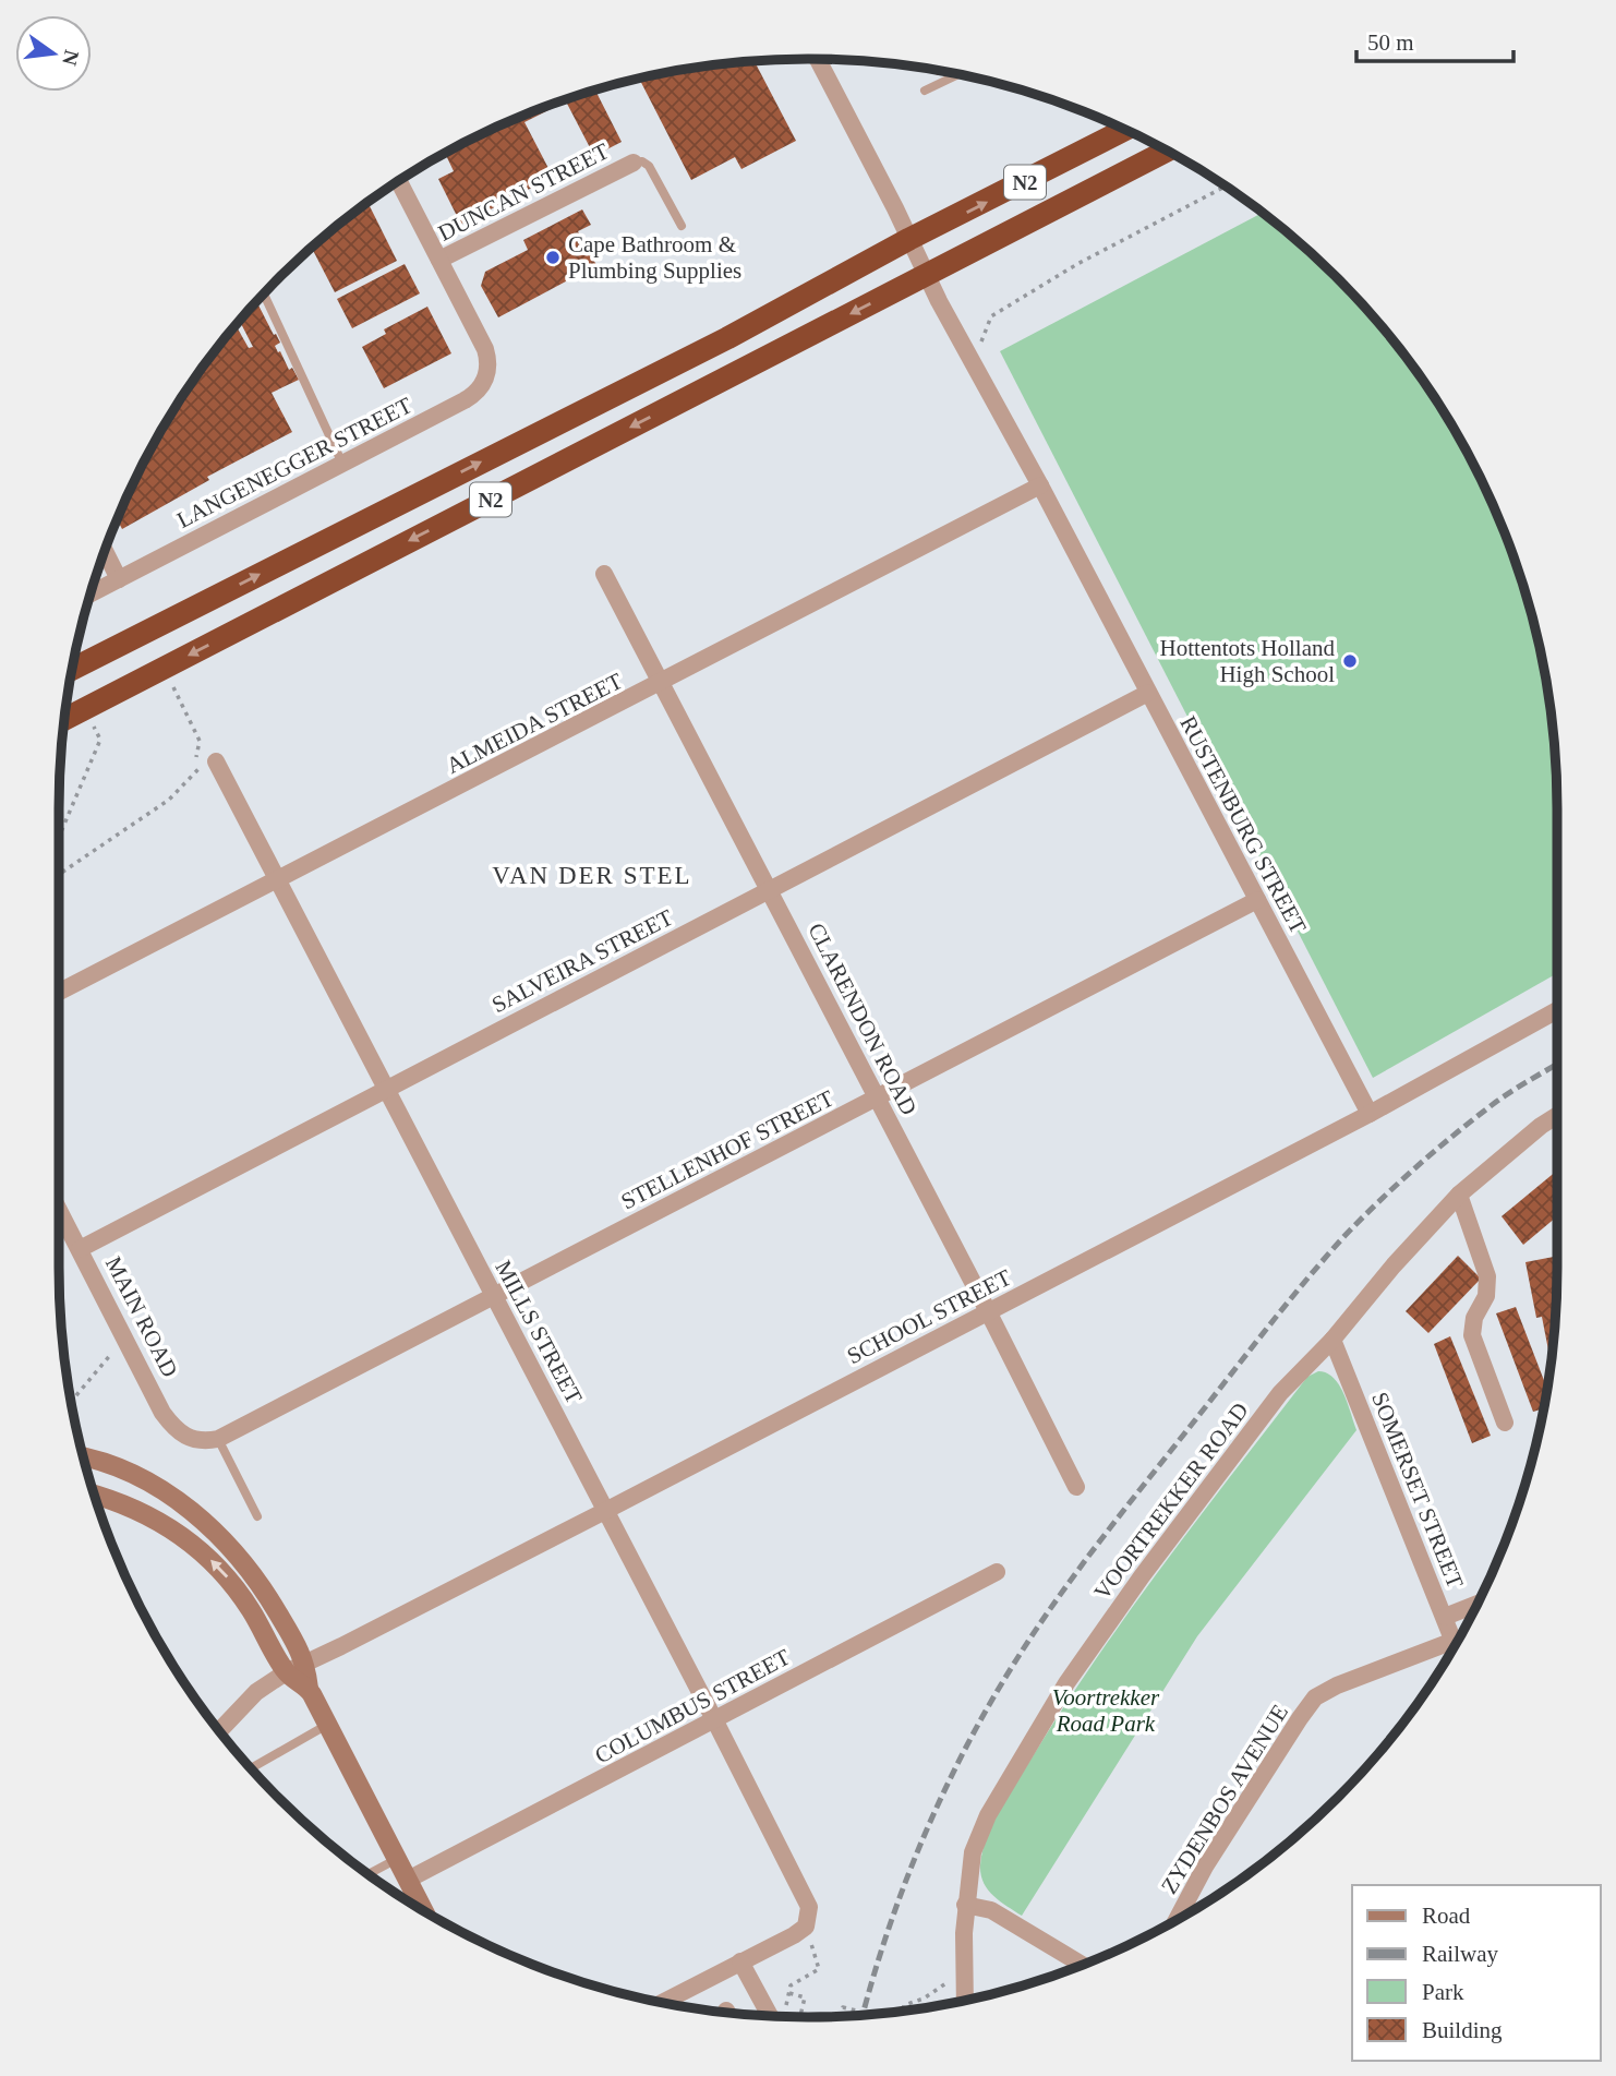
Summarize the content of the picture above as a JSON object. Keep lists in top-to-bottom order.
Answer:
{
  "streets": {
    "highway": ["N2"],
    "street": [
      "DUNCAN STREET",
      "LANGENEGGER STREET",
      "ALMEIDA STREET",
      "RUSTENBURG STREET",
      "SALVEIRA STREET",
      "CLARENDON ROAD",
      "STELLENHOF STREET",
      "MAIN ROAD",
      "SCHOOL STREET",
      "MILLS STREET",
      "SOMERSET STREET",
      "VOORTREKKER ROAD",
      "COLUMBUS STREET",
      "ZYDENBOS AVENUE"
    ]
  },
  "crossings": [
    ["N2", "RUSTENBURG STREET"],
    ["DUNCAN STREET", "LANGENEGGER STREET"],
    ["ALMEIDA STREET", "RUSTENBURG STREET"],
    ["ALMEIDA STREET", "CLARENDON ROAD"],
    ["ALMEIDA STREET", "MILLS STREET"],
    ["RUSTENBURG STREET", "SALVEIRA STREET"],
    ["RUSTENBURG STREET", "STELLENHOF STREET"],
    ["RUSTENBURG STREET", "SCHOOL STREET"],
    ["SALVEIRA STREET", "CLARENDON ROAD"],
    ["SALVEIRA STREET", "MAIN ROAD"],
    ["SALVEIRA STREET", "MILLS STREET"],
    ["CLARENDON ROAD", "STELLENHOF STREET"],
    ["CLARENDON ROAD", "SCHOOL STREET"],
    ["STELLENHOF STREET", "MAIN ROAD"],
    ["STELLENHOF STREET", "MILLS STREET"],
    ["SCHOOL STREET", "MILLS STREET"],
    ["MILLS STREET", "COLUMBUS STREET"],
    ["SOMERSET STREET", "VOORTREKKER ROAD"]
  ],
  "districts": ["VAN DER STEL"],
  "parks": ["Voortrekker Road Park"],
  "places": ["Cape Bathroom & Plumbing Supplies", "Hottentots Holland High School"],
  "legend": [
    "Road",
    "Railway",
    "Park",
    "Building"
  ],
  "scale_bar": "50 m",
  "north": "right"
}
